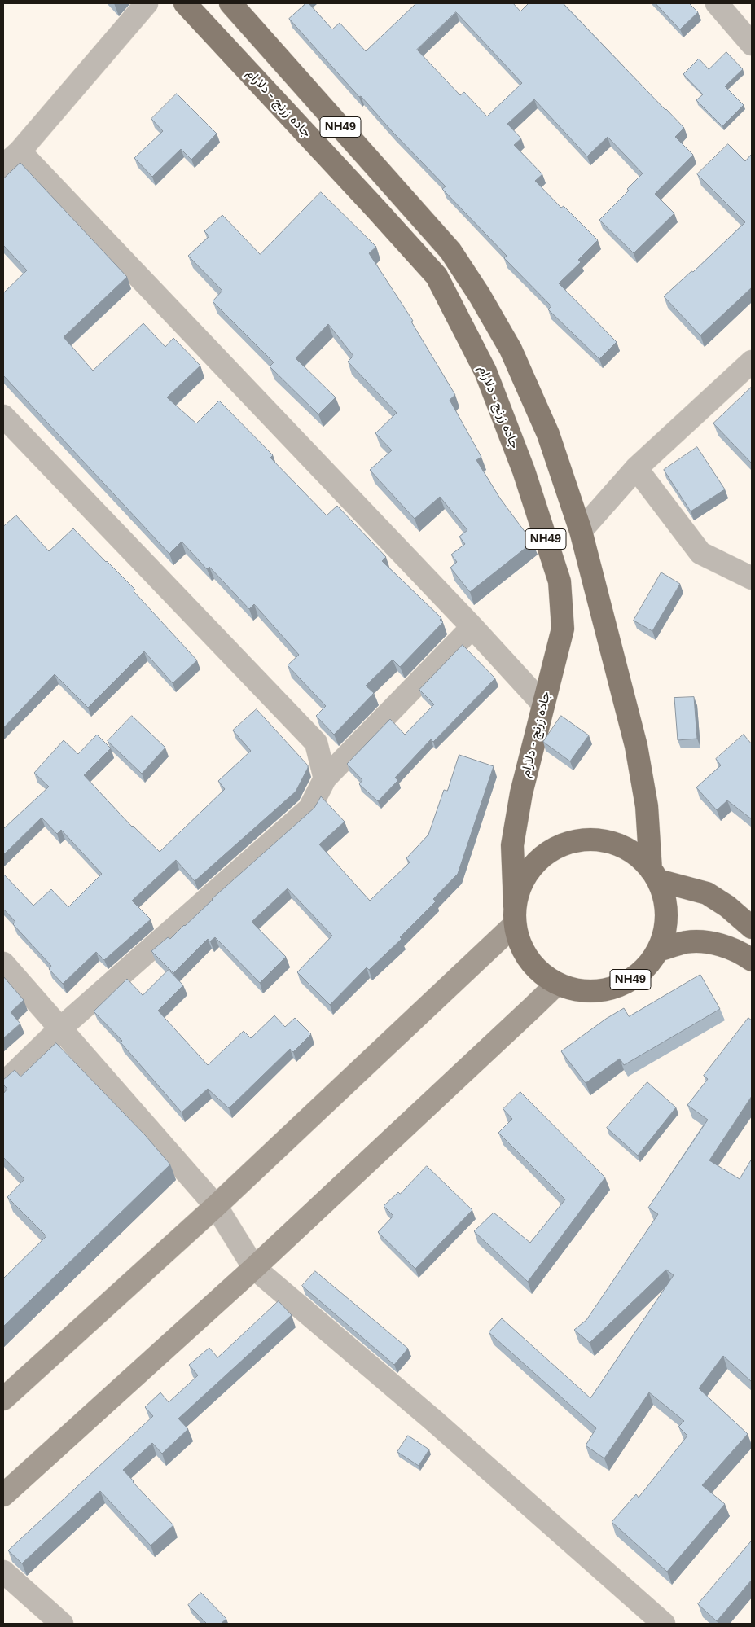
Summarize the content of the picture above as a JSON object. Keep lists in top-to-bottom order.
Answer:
{
  "streets": {
    "highway": ["جاده زرنج - دلارام", "NH49"]
  },
  "crossings": [
    ["جاده زرنج - دلارام", "NH49"]
  ]
}
